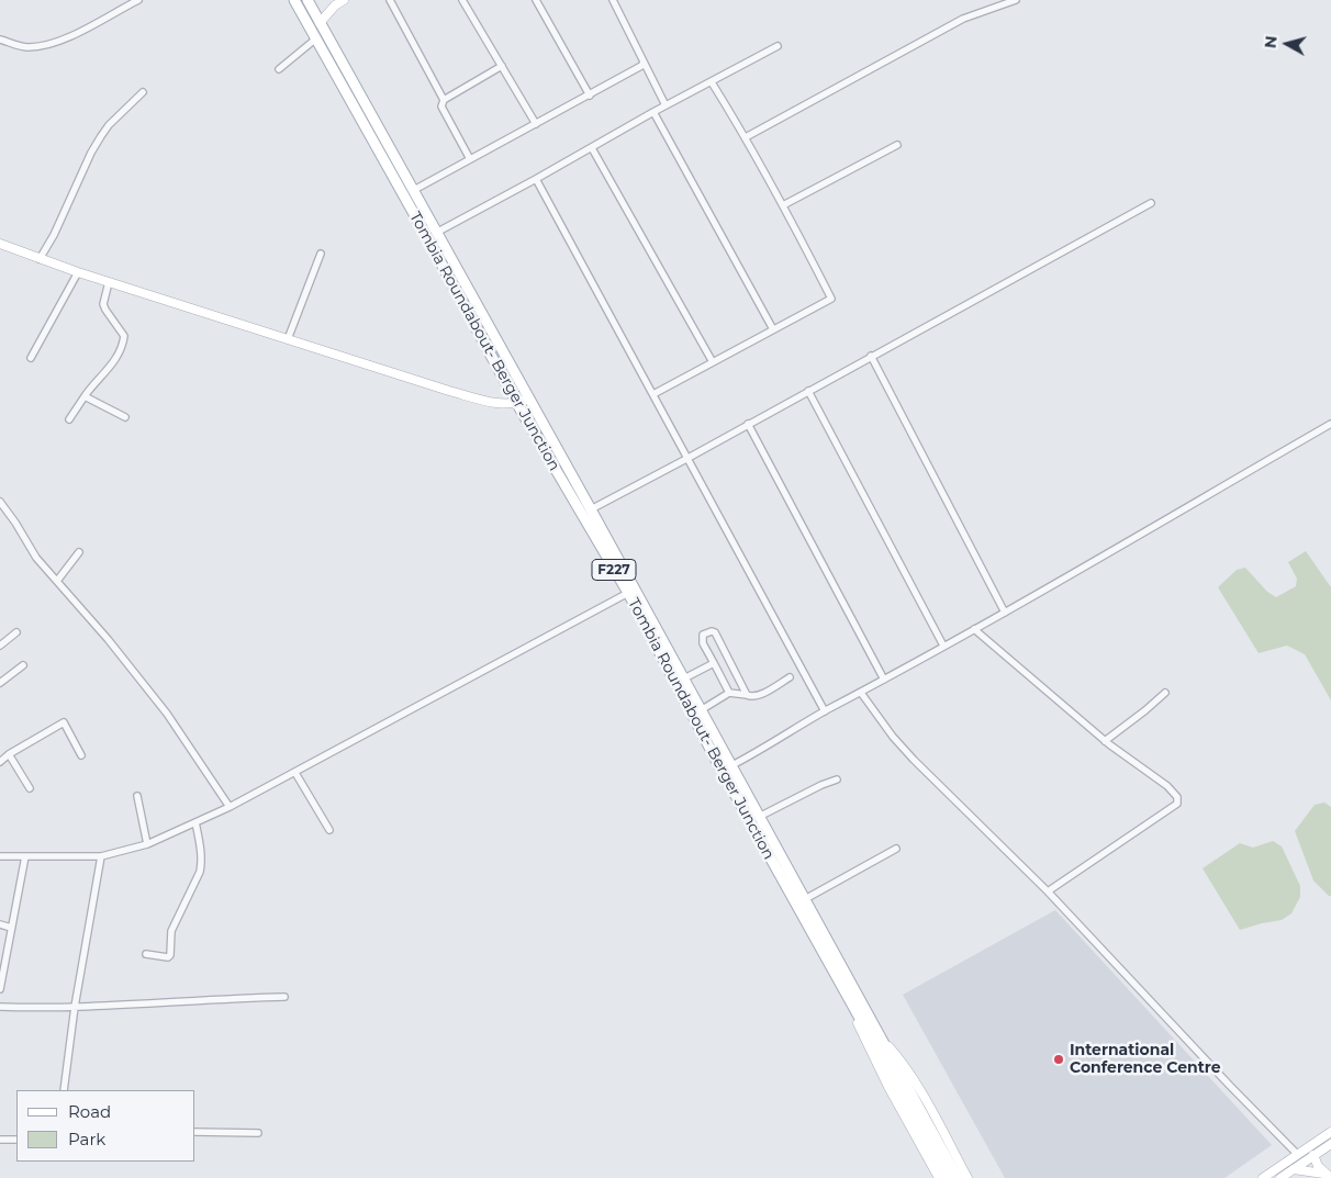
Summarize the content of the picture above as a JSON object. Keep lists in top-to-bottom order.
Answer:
{
  "streets": {
    "main road": ["Tombia Roundabout- Berger Junction", "F227"]
  },
  "crossings": [
    ["Tombia Roundabout- Berger Junction", "F227"]
  ],
  "places": ["International Conference Centre"],
  "legend": ["Road", "Park"],
  "north": "left"
}
